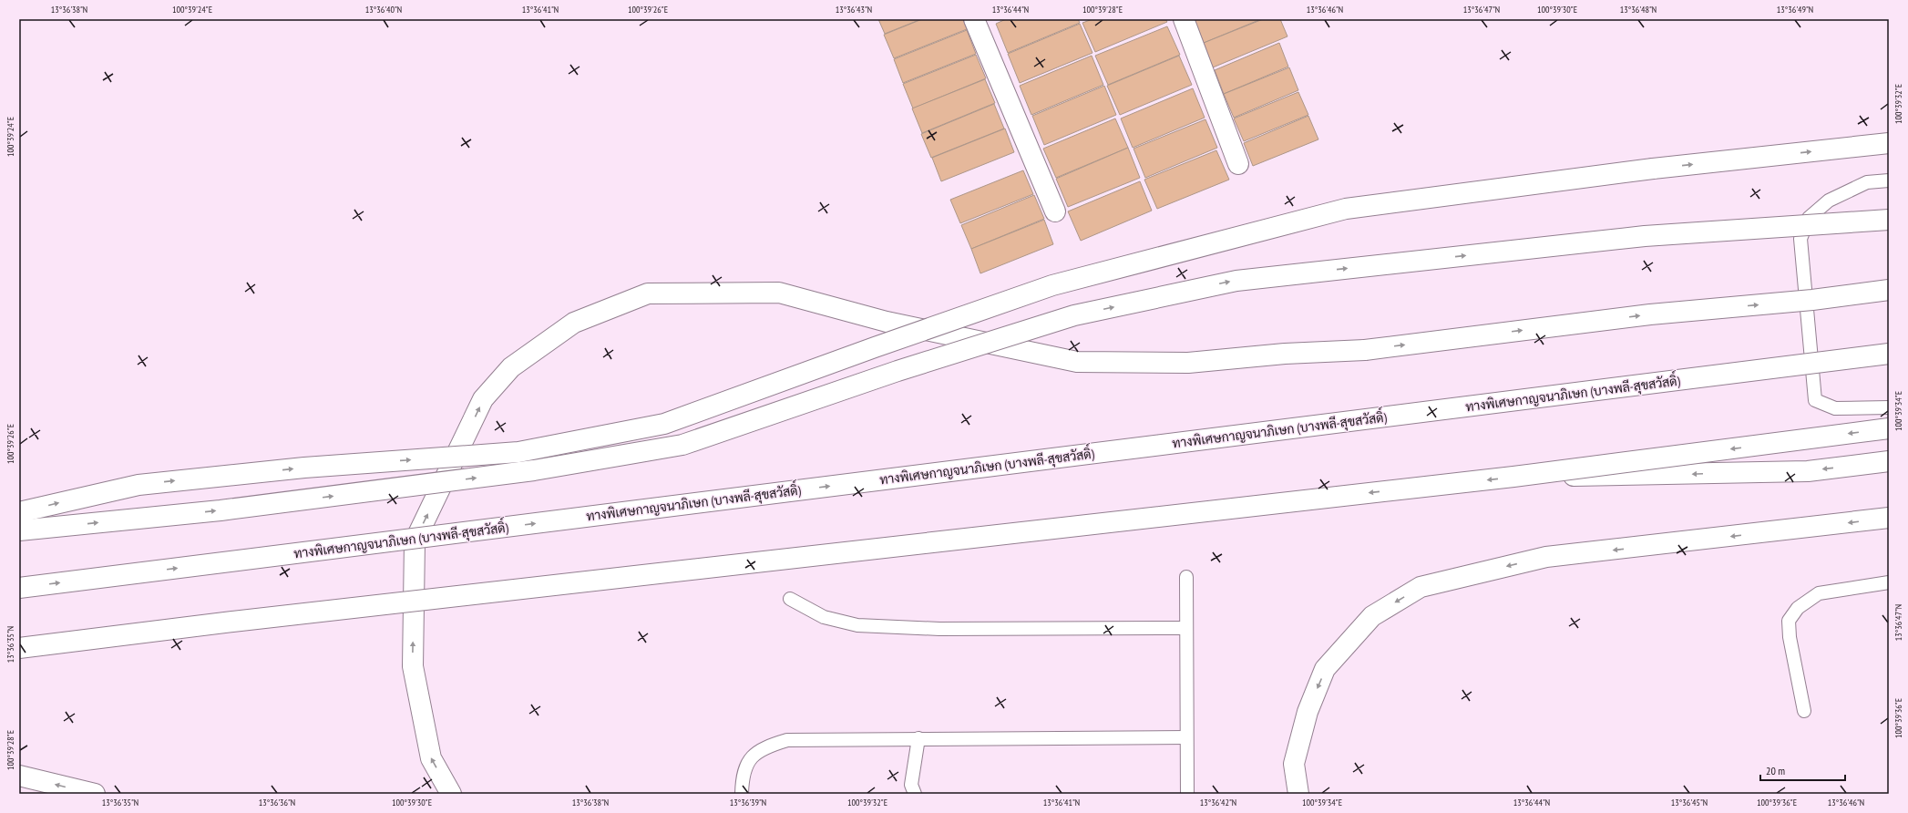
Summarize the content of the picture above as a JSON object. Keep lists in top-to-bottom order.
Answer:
{
  "streets": {
    "main road": ["ทางพิเศษกาญจนาภิเษก (บางพลี-สุขสวัสดิ์)"]
  },
  "scale_bar": "20 m",
  "coordinates": [
    "13°36'38\"N",
    "100°39'24\"E",
    "13°36'40\"N",
    "13°36'41\"N",
    "100°39'26\"E",
    "13°36'43\"N",
    "13°36'44\"N",
    "100°39'28\"E",
    "13°36'46\"N",
    "13°36'47\"N",
    "100°39'30\"E",
    "13°36'48\"N",
    "13°36'49\"N",
    "100°39'32\"E",
    "100°39'34\"E",
    "13°36'35\"N",
    "100°39'36\"E",
    "13°36'36\"N",
    "13°36'39\"N",
    "13°36'42\"N",
    "13°36'45\"N"
  ]
}
